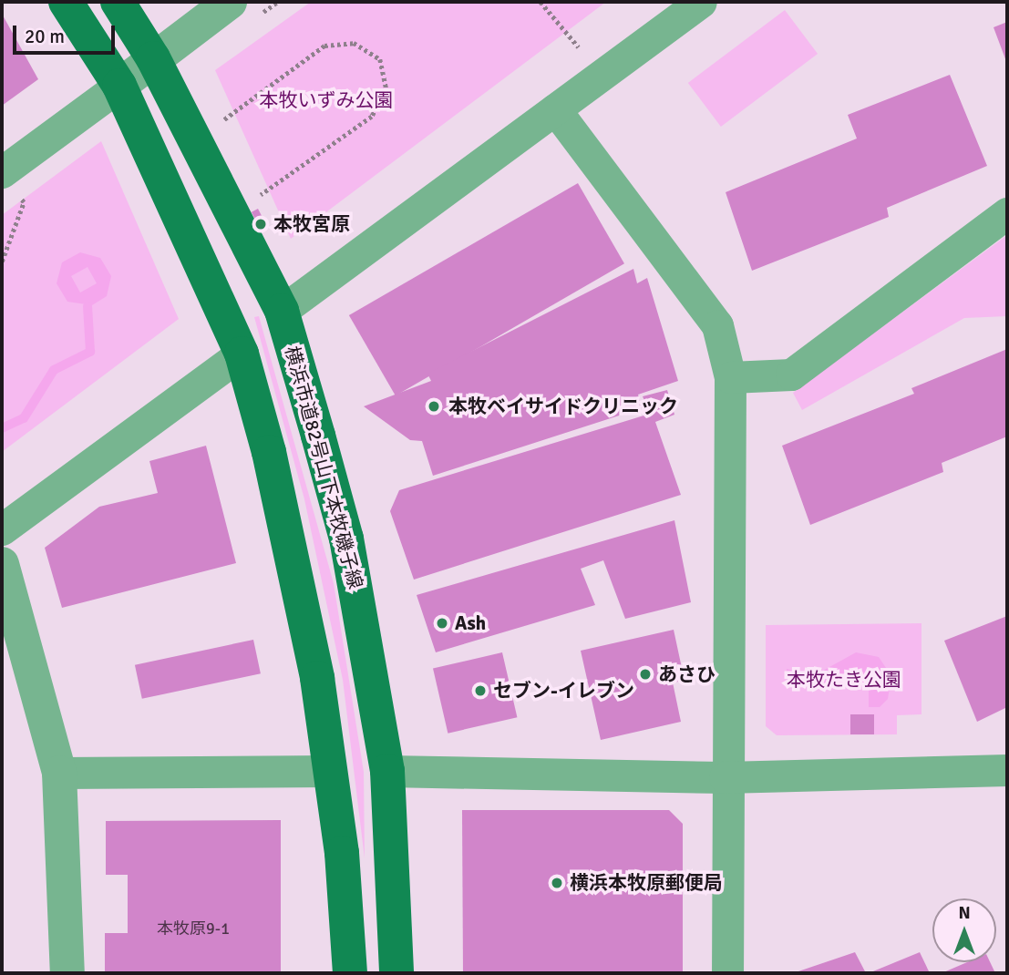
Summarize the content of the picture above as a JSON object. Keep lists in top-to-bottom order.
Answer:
{
  "streets": {
    "main road": ["横浜市道82号山下本牧磯子線"]
  },
  "parks": ["本牧いずみ公園", "本牧たき公園"],
  "places": [
    "本牧宮原",
    "本牧ベイサイドクリニック",
    "Ash",
    "あさひ",
    "セブン-イレブン",
    "横浜本牧原郵便局"
  ],
  "house_numbers": ["本牧原9-1"],
  "scale_bar": "20 m",
  "north": "top"
}
